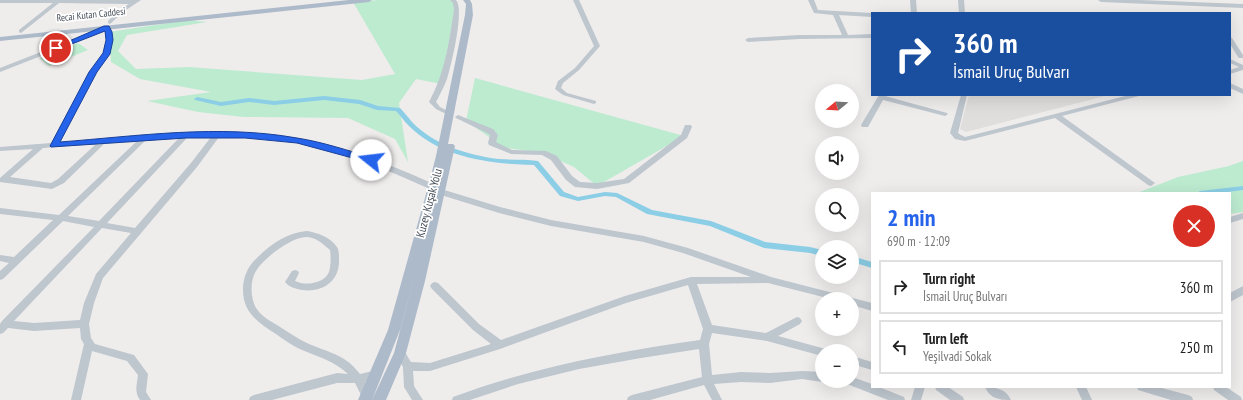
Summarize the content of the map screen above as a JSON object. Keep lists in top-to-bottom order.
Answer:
{
  "streets": {
    "main road": ["Recai Kutan Caddesi", "Kuzey Kuşak Yolu"]
  },
  "north": "left",
  "page": {
    "turn": ["360 m", "İsmail Uruç Bulvarı"],
    "map_buttons": ["+", "−"],
    "heading": ["2 min", "690 m · 12:09"],
    "list": [
      {
        "name": "Turn right",
        "note": "İsmail Uruç Bulvarı",
        "value": "360 m"
      },
      {
        "name": "Turn left",
        "note": "Yeşilvadi Sokak",
        "value": "250 m"
      }
    ]
  }
}
